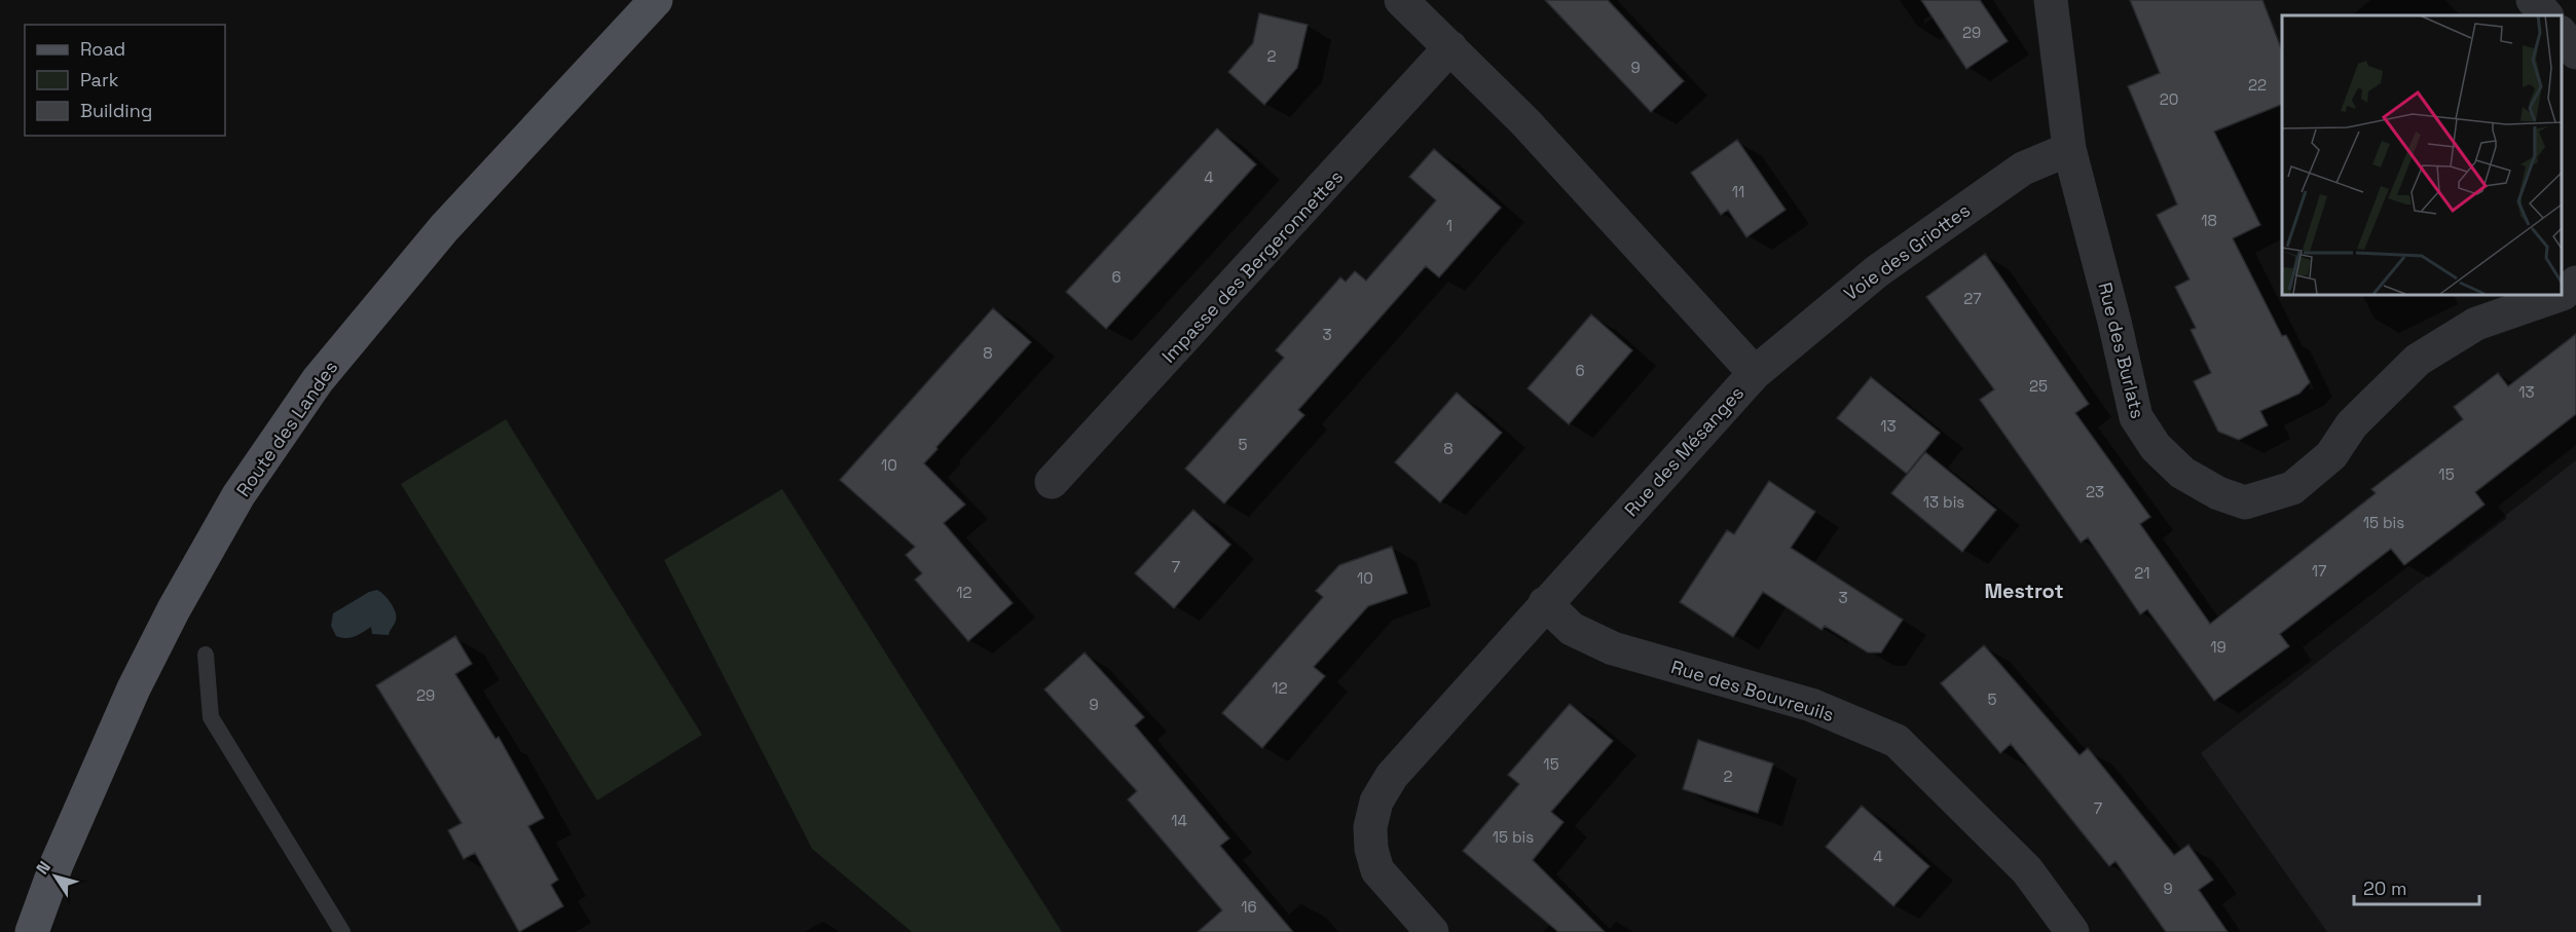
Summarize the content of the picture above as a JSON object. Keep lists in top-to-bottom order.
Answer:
{
  "streets": {
    "main road": ["Route des Landes"],
    "street": [
      "Voie des Griottes",
      "Impasse des Bergeronnettes",
      "Rue des Burlats",
      "Rue des Mésanges",
      "Rue des Bouvreuils"
    ]
  },
  "crossings": [
    ["Voie des Griottes", "Rue des Burlats"],
    ["Voie des Griottes", "Rue des Mésanges"],
    ["Impasse des Bergeronnettes", "Rue des Mésanges"],
    ["Rue des Mésanges", "Rue des Bouvreuils"]
  ],
  "districts": ["Mestrot"],
  "house_numbers": [
    "29",
    "2",
    "9",
    "22",
    "20",
    "4",
    "11",
    "18",
    "1",
    "6",
    "27",
    "3",
    "8",
    "6",
    "25",
    "13",
    "13",
    "5",
    "8",
    "10",
    "15",
    "23",
    "13 bis",
    "15 bis",
    "7",
    "17",
    "21",
    "10",
    "12",
    "3",
    "19",
    "12",
    "29",
    "5",
    "9",
    "15",
    "2",
    "7",
    "14",
    "15 bis",
    "4",
    "9",
    "16"
  ],
  "legend": ["Road", "Park", "Building"],
  "scale_bar": "20 m",
  "north": "top left"
}
